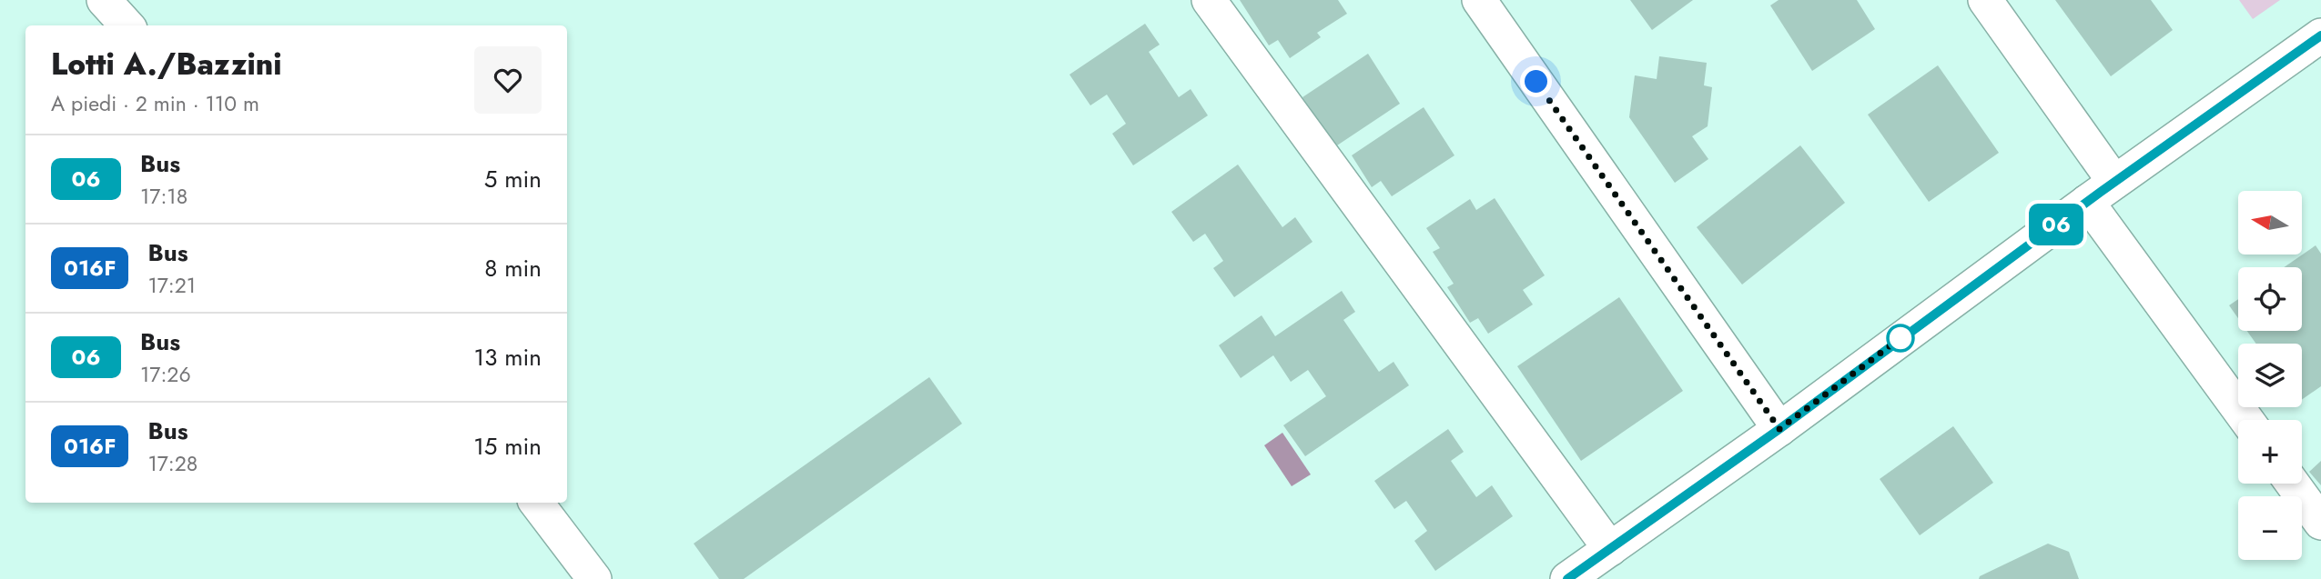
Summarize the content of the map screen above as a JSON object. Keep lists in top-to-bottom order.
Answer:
{
  "lines": ["bus line 06"],
  "north": "left",
  "page": {
    "on_map": "06",
    "heading": ["Lotti A./Bazzini", "A piedi · 2 min · 110 m"],
    "list": [
      {
        "mark": "06",
        "name": "Bus",
        "note": "17:18",
        "value": "5 min"
      },
      {
        "mark": "016F",
        "name": "Bus",
        "note": "17:21",
        "value": "8 min"
      },
      {
        "mark": "06",
        "name": "Bus",
        "note": "17:26",
        "value": "13 min"
      },
      {
        "mark": "016F",
        "name": "Bus",
        "note": "17:28",
        "value": "15 min"
      }
    ],
    "map_buttons": ["+", "−"]
  }
}
